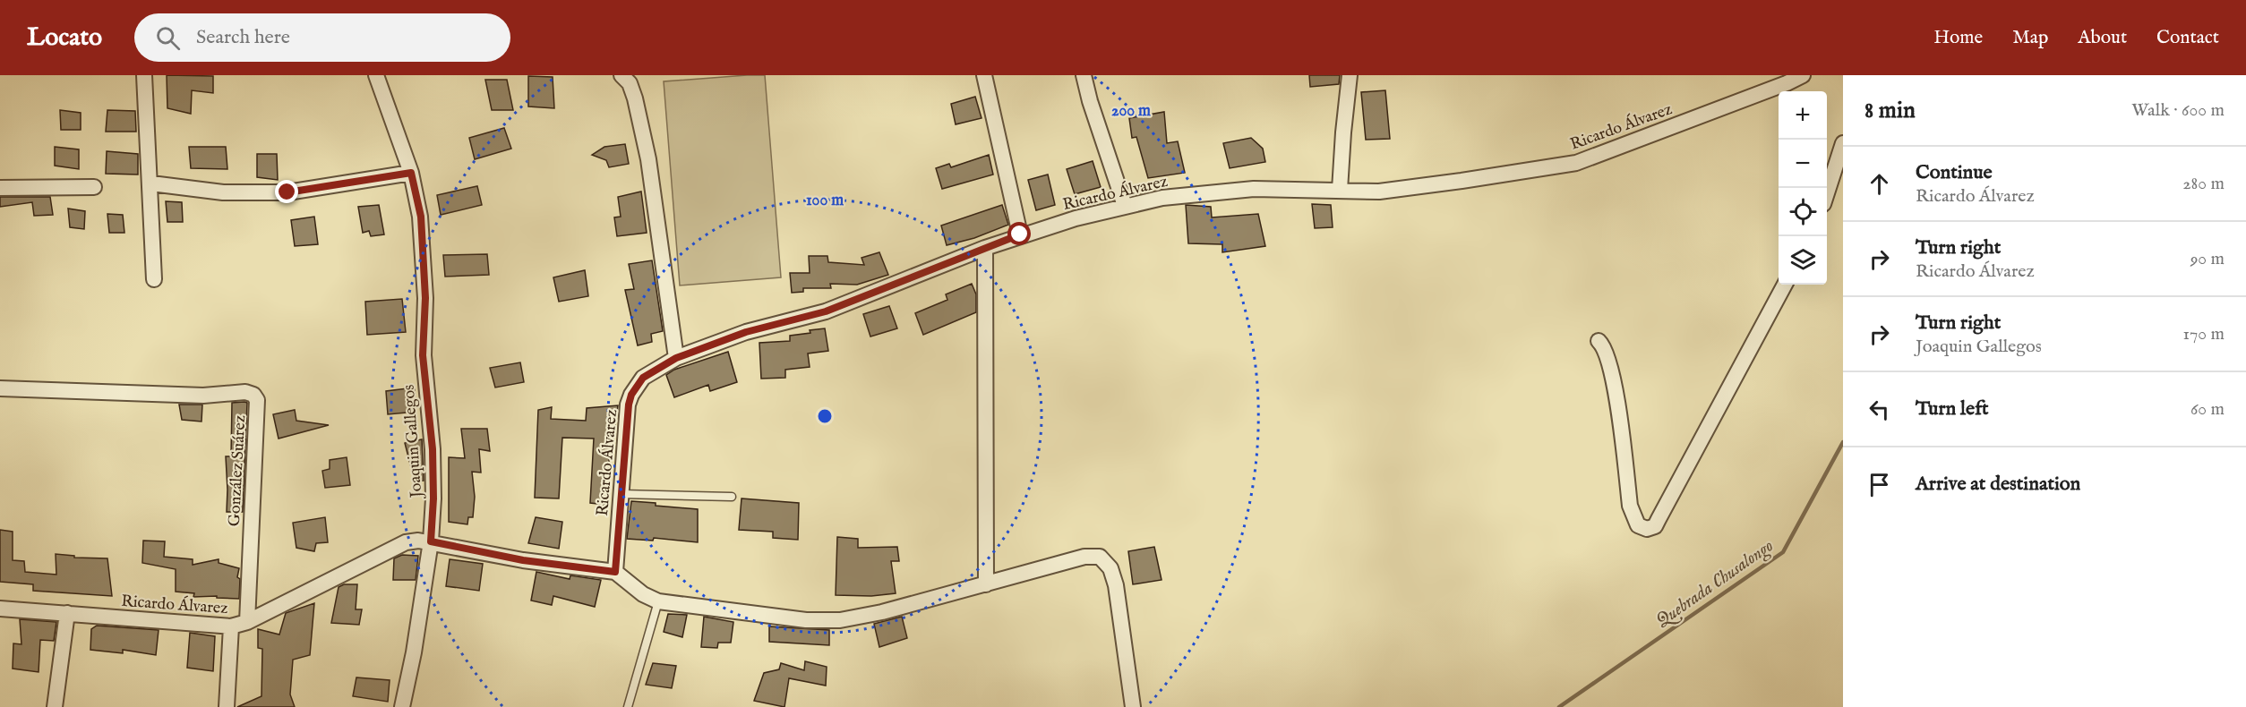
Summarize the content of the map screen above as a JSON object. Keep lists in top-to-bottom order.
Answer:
{
  "streets": {
    "street": ["Ricardo Álvarez", "Joaquin Gallegos", "González Suárez"]
  },
  "crossings": [
    ["Ricardo Álvarez", "Joaquin Gallegos"],
    ["Ricardo Álvarez", "González Suárez"]
  ],
  "water": ["Quebrada Chusalongo"],
  "page": {
    "header": "Locato",
    "search": "Search here",
    "nav": [
      "Home",
      "Map",
      "About",
      "Contact"
    ],
    "heading": ["8 min", "Walk · 600 m"],
    "map_buttons": ["+", "−"],
    "list": [
      ["Continue", "Ricardo Álvarez", "280 m"],
      ["Turn right", "Ricardo Álvarez", "90 m"],
      ["Turn right", "Joaquin Gallegos", "170 m"],
      ["Turn left", "60 m"],
      "Arrive at destination"
    ]
  },
  "rings": ["200 m", "100 m"]
}
